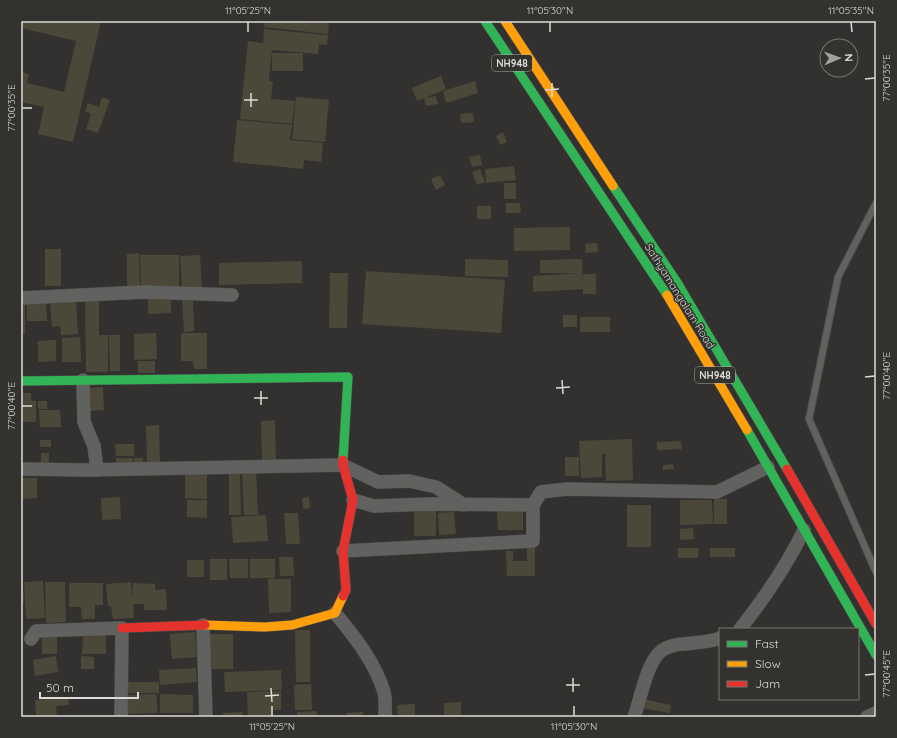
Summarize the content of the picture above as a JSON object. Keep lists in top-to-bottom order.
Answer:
{
  "streets": {
    "main road": ["NH948", "Sathyamangalam Road"]
  },
  "legend": ["Fast", "Slow", "Jam"],
  "scale_bar": "50 m",
  "north": "right",
  "coordinates": [
    "11°05'25\"N",
    "11°05'30\"N",
    "11°05'35\"N",
    "77°00'35\"E",
    "77°00'40\"E",
    "77°00'45\"E"
  ]
}
